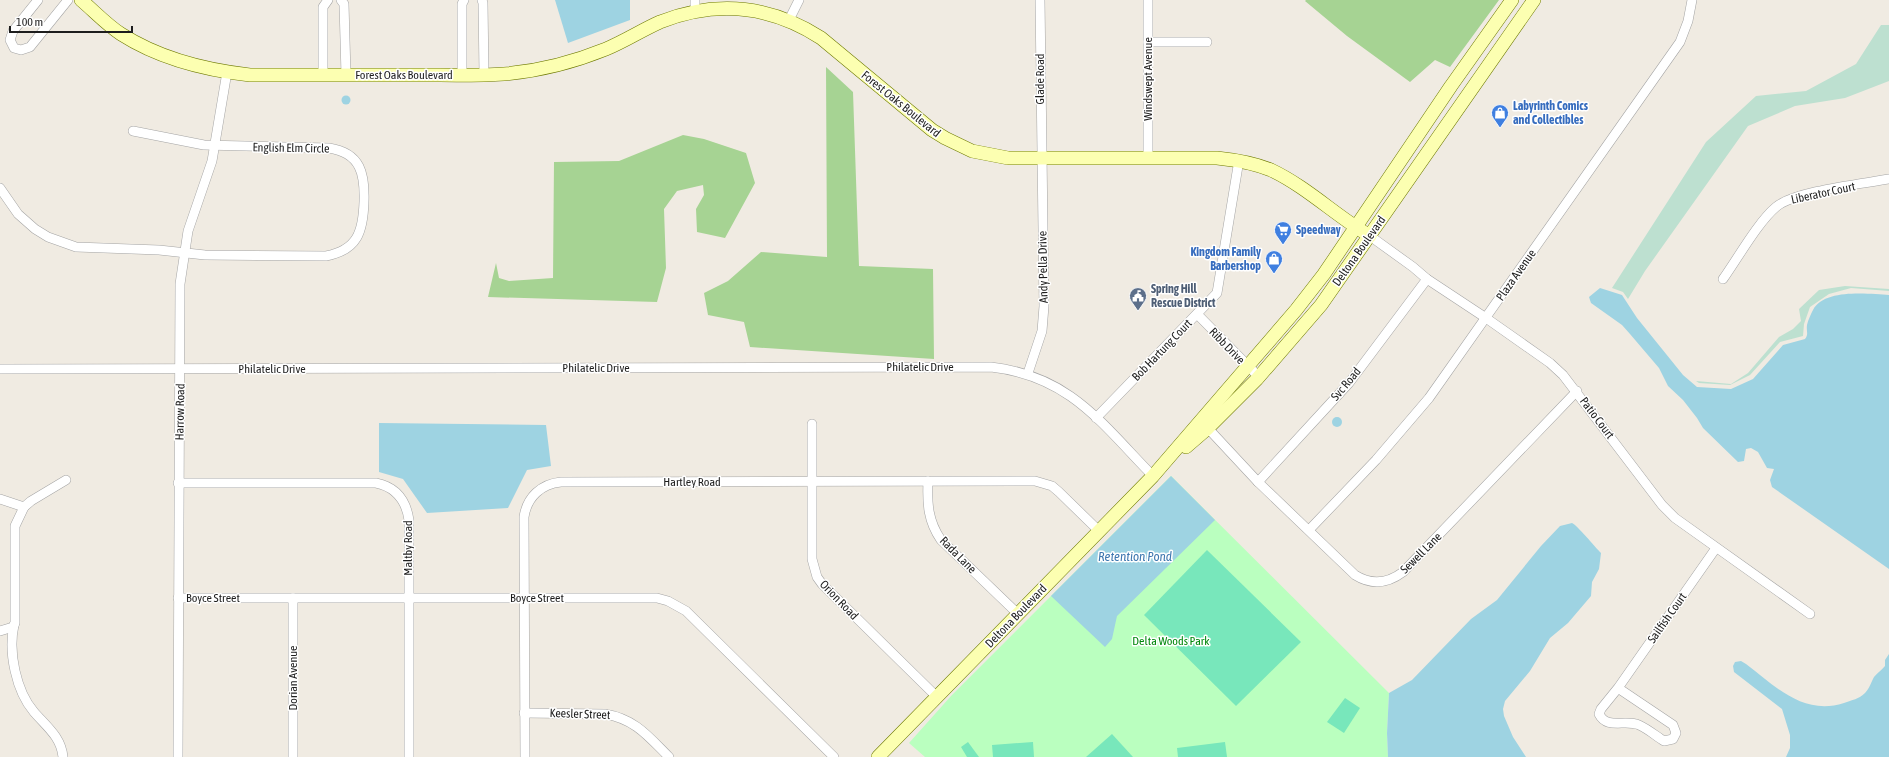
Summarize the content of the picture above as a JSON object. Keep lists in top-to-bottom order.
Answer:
{
  "streets": {
    "main road": ["Forest Oaks Boulevard", "Deltona Boulevard"],
    "street": [
      "Glade Road",
      "Windswept Avenue",
      "English Elm Circle",
      "Liberator Court",
      "Andy Pella Drive",
      "Plaza Avenue",
      "Ribb Drive",
      "Bob Hartung Court",
      "Philatelic Drive",
      "Svc Road",
      "Harrow Road",
      "Patio Court",
      "Hartley Road",
      "Maltby Road",
      "Sewell Lane",
      "Rada Lane",
      "Boyce Street",
      "Orion Road",
      "Sailfish Court",
      "Dorian Avenue",
      "Keesler Street"
    ]
  },
  "crossings": [
    ["Forest Oaks Boulevard", "Glade Road"],
    ["Forest Oaks Boulevard", "Windswept Avenue"],
    ["Forest Oaks Boulevard", "Deltona Boulevard"],
    ["Forest Oaks Boulevard", "Andy Pella Drive"],
    ["Forest Oaks Boulevard", "Bob Hartung Court"],
    ["Forest Oaks Boulevard", "Harrow Road"],
    ["Forest Oaks Boulevard", "Patio Court"],
    ["Glade Road", "Andy Pella Drive"],
    ["English Elm Circle", "Harrow Road"],
    ["Deltona Boulevard", "Ribb Drive"],
    ["Deltona Boulevard", "Philatelic Drive"],
    ["Deltona Boulevard", "Patio Court"],
    ["Deltona Boulevard", "Hartley Road"],
    ["Deltona Boulevard", "Sewell Lane"],
    ["Deltona Boulevard", "Rada Lane"],
    ["Deltona Boulevard", "Orion Road"],
    ["Andy Pella Drive", "Philatelic Drive"],
    ["Plaza Avenue", "Patio Court"],
    ["Plaza Avenue", "Sewell Lane"],
    ["Ribb Drive", "Bob Hartung Court"],
    ["Bob Hartung Court", "Philatelic Drive"],
    ["Philatelic Drive", "Harrow Road"],
    ["Svc Road", "Patio Court"],
    ["Svc Road", "Sewell Lane"],
    ["Harrow Road", "Maltby Road"],
    ["Harrow Road", "Boyce Street"],
    ["Patio Court", "Sewell Lane"],
    ["Patio Court", "Sailfish Court"],
    ["Hartley Road", "Rada Lane"],
    ["Hartley Road", "Boyce Street"],
    ["Hartley Road", "Orion Road"],
    ["Hartley Road", "Keesler Street"],
    ["Maltby Road", "Boyce Street"],
    ["Boyce Street", "Dorian Avenue"]
  ],
  "water": ["Retention Pond"],
  "parks": ["Delta Woods Park"],
  "places": {
    "shop": ["Labyrinth Comics and Collectibles", "Kingdom Family Barbershop"],
    "supermarket": ["Speedway"],
    "public building": ["Spring Hill Rescue District"]
  },
  "scale_bar": "100 m"
}
